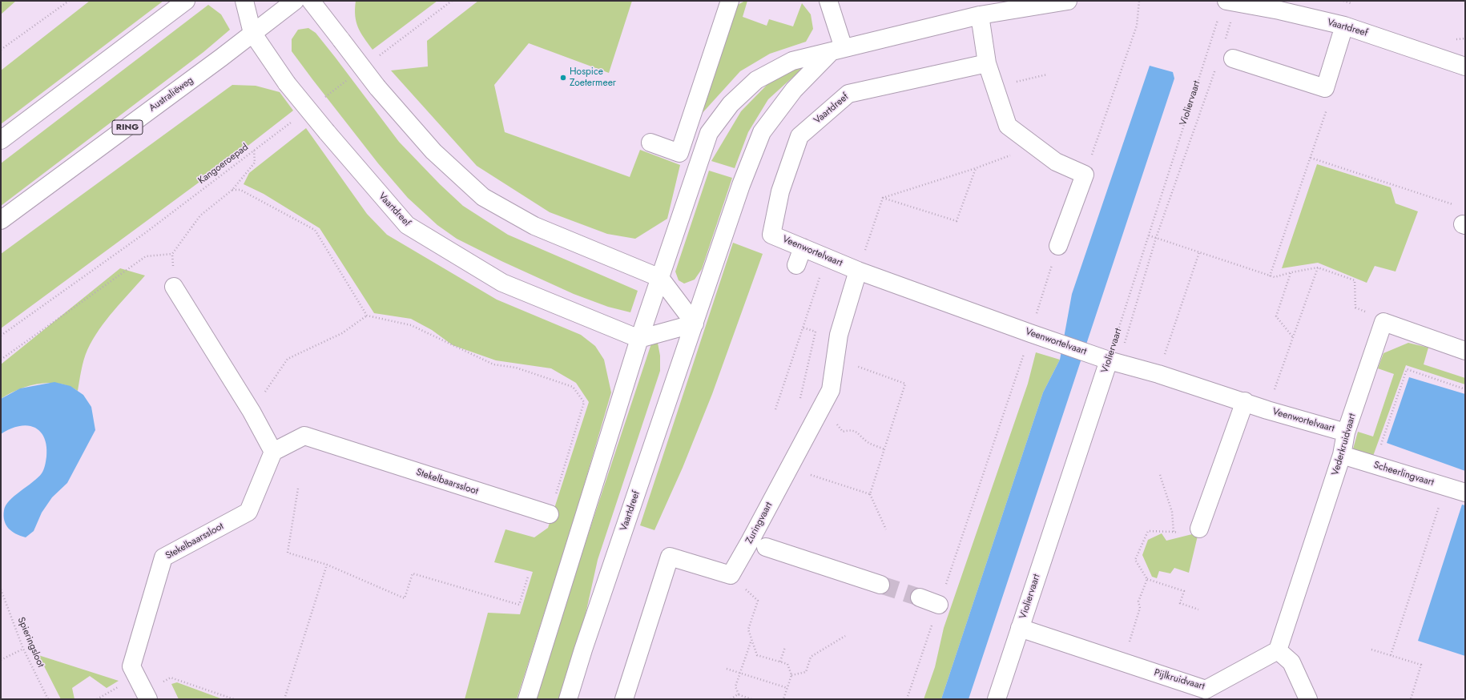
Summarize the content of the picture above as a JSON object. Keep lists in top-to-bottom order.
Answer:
{
  "streets": {
    "street": [
      "Vaartdreef",
      "Australiëweg",
      "Violiervaart",
      "RING",
      "Veenwortelvaart",
      "Vederkruidvaart",
      "Scheerlingvaart",
      "Stekelbaarssloot",
      "Zuringvaart",
      "Pijlkruidvaart"
    ],
    "path": ["Kangoeroepad", "Spieringsloot"]
  },
  "crossings": [
    ["Vaartdreef", "Australiëweg"],
    ["Vaartdreef", "Veenwortelvaart"],
    ["Violiervaart", "Veenwortelvaart"],
    ["Violiervaart", "Pijlkruidvaart"],
    ["Veenwortelvaart", "Vederkruidvaart"],
    ["Veenwortelvaart", "Zuringvaart"],
    ["Vederkruidvaart", "Scheerlingvaart"],
    ["Vederkruidvaart", "Pijlkruidvaart"]
  ],
  "places": ["Hospice Zoetermeer"]
}
